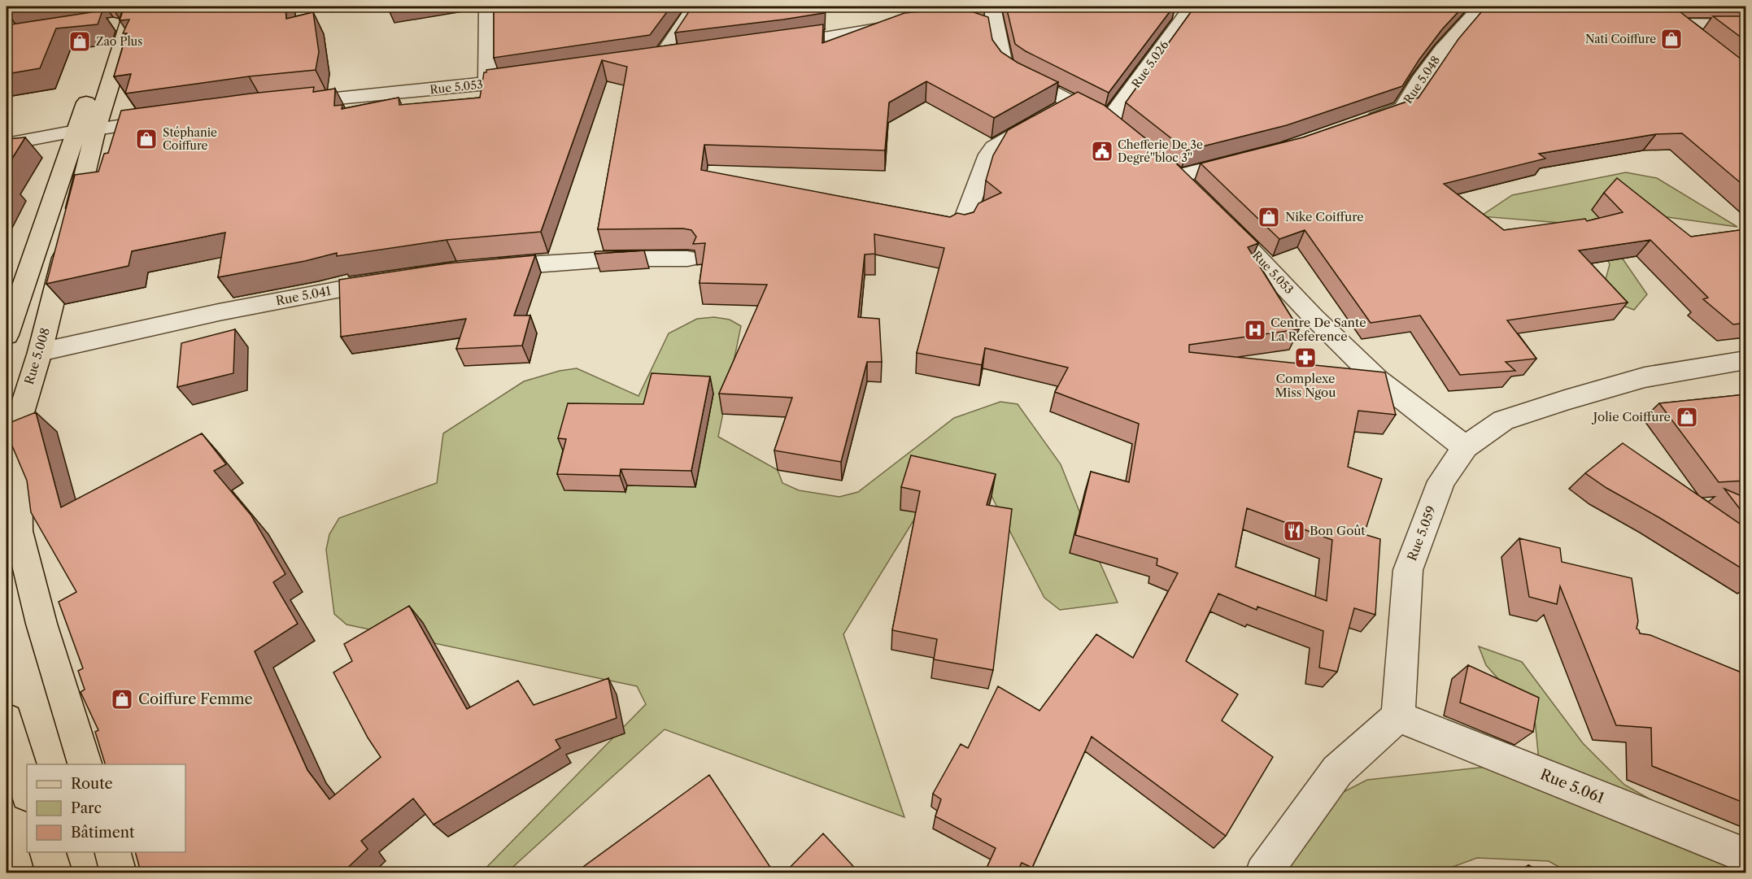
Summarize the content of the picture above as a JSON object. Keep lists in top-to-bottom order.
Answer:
{
  "streets": {
    "main road": ["Rue 5.008"],
    "street": [
      "Rue 5.026",
      "Rue 5.048",
      "Rue 5.053",
      "Rue 5.041",
      "Rue 5.059",
      "Rue 5.061"
    ]
  },
  "crossings": [
    ["Rue 5.053", "Rue 5.059"],
    ["Rue 5.041", "Rue 5.008"],
    ["Rue 5.059", "Rue 5.061"]
  ],
  "places": {
    "shop": [
      "Nati Coiffure",
      "Zao Plus",
      "Stéphanie Coiffure",
      "Nike Coiffure",
      "Jolie Coiffure",
      "Coiffure Femme"
    ],
    "public building": ["Chefferie De 3e Degré''bloc 3''"],
    "hospital": ["Centre De Sante La Reference"],
    "pharmacy": ["Complexe Miss Ngou"],
    "restaurant": ["Bon Goût"]
  },
  "legend": ["Route", "Parc", "Bâtiment"]
}
